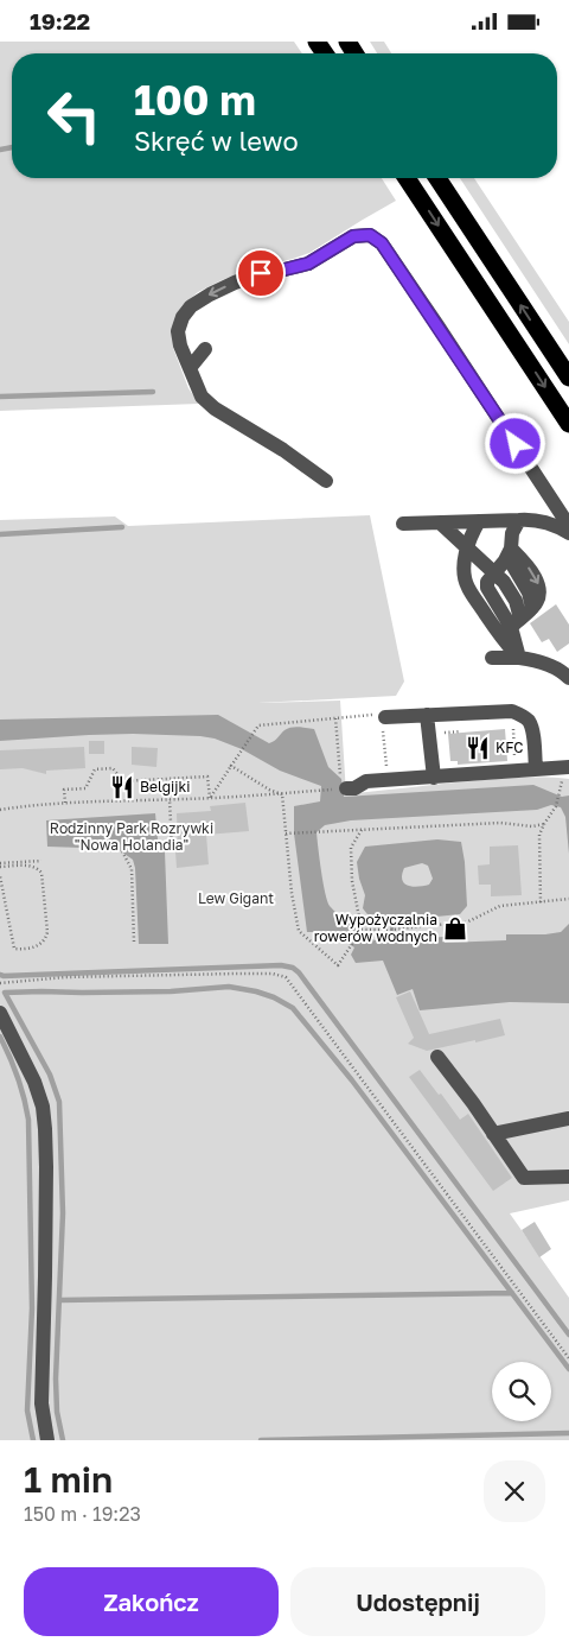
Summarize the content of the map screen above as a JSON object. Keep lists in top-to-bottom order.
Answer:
{
  "parks": ["Rodzinny Park Rozrywki \"Nowa Holandia\"", "Lew Gigant"],
  "places": {
    "restaurant": ["KFC", "Belgijki"],
    "shop": ["Wypożyczalnia rowerów wodnych"]
  },
  "page": {
    "status": "19:22",
    "turn": ["100 m", "Skręć w lewo"],
    "heading": ["1 min", "150 m · 19:23"],
    "buttons": ["Zakończ", "Udostępnij"]
  }
}
